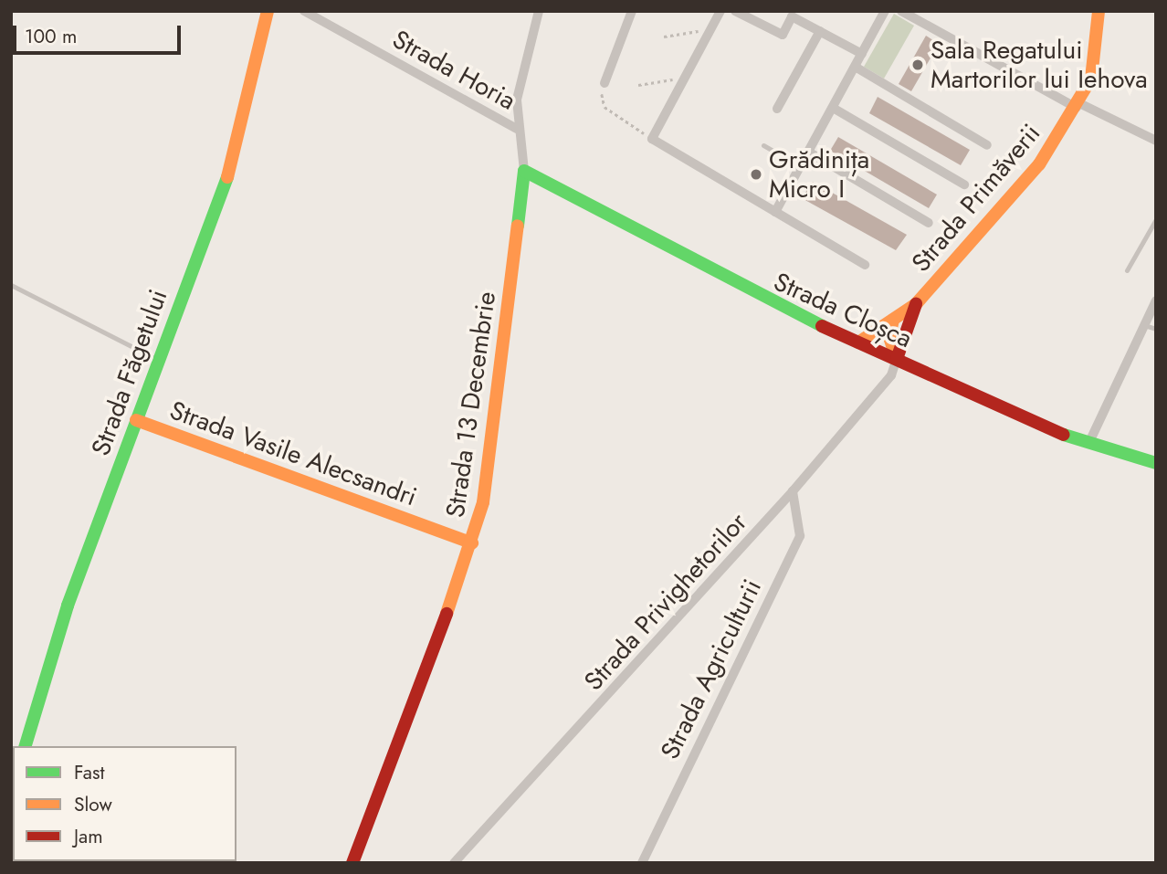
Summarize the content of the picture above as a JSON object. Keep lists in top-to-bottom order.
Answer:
{
  "streets": {
    "street": [
      "Strada Horia",
      "Strada Primăverii",
      "Strada Cloșca",
      "Strada Făgetului",
      "Strada 13 Decembrie",
      "Strada Vasile Alecsandri",
      "Strada Privighetorilor",
      "Strada Agriculturii"
    ]
  },
  "crossings": [
    ["Strada Horia", "Strada 13 Decembrie"],
    ["Strada Primăverii", "Strada Cloșca"],
    ["Strada Primăverii", "Strada Privighetorilor"],
    ["Strada Cloșca", "Strada 13 Decembrie"],
    ["Strada Cloșca", "Strada Privighetorilor"],
    ["Strada Făgetului", "Strada Vasile Alecsandri"],
    ["Strada 13 Decembrie", "Strada Vasile Alecsandri"],
    ["Strada Privighetorilor", "Strada Agriculturii"]
  ],
  "places": ["Sala Regatului Martorilor lui Iehova", "Grădinița Micro I"],
  "legend": ["Fast", "Slow", "Jam"],
  "scale_bar": "100 m"
}
